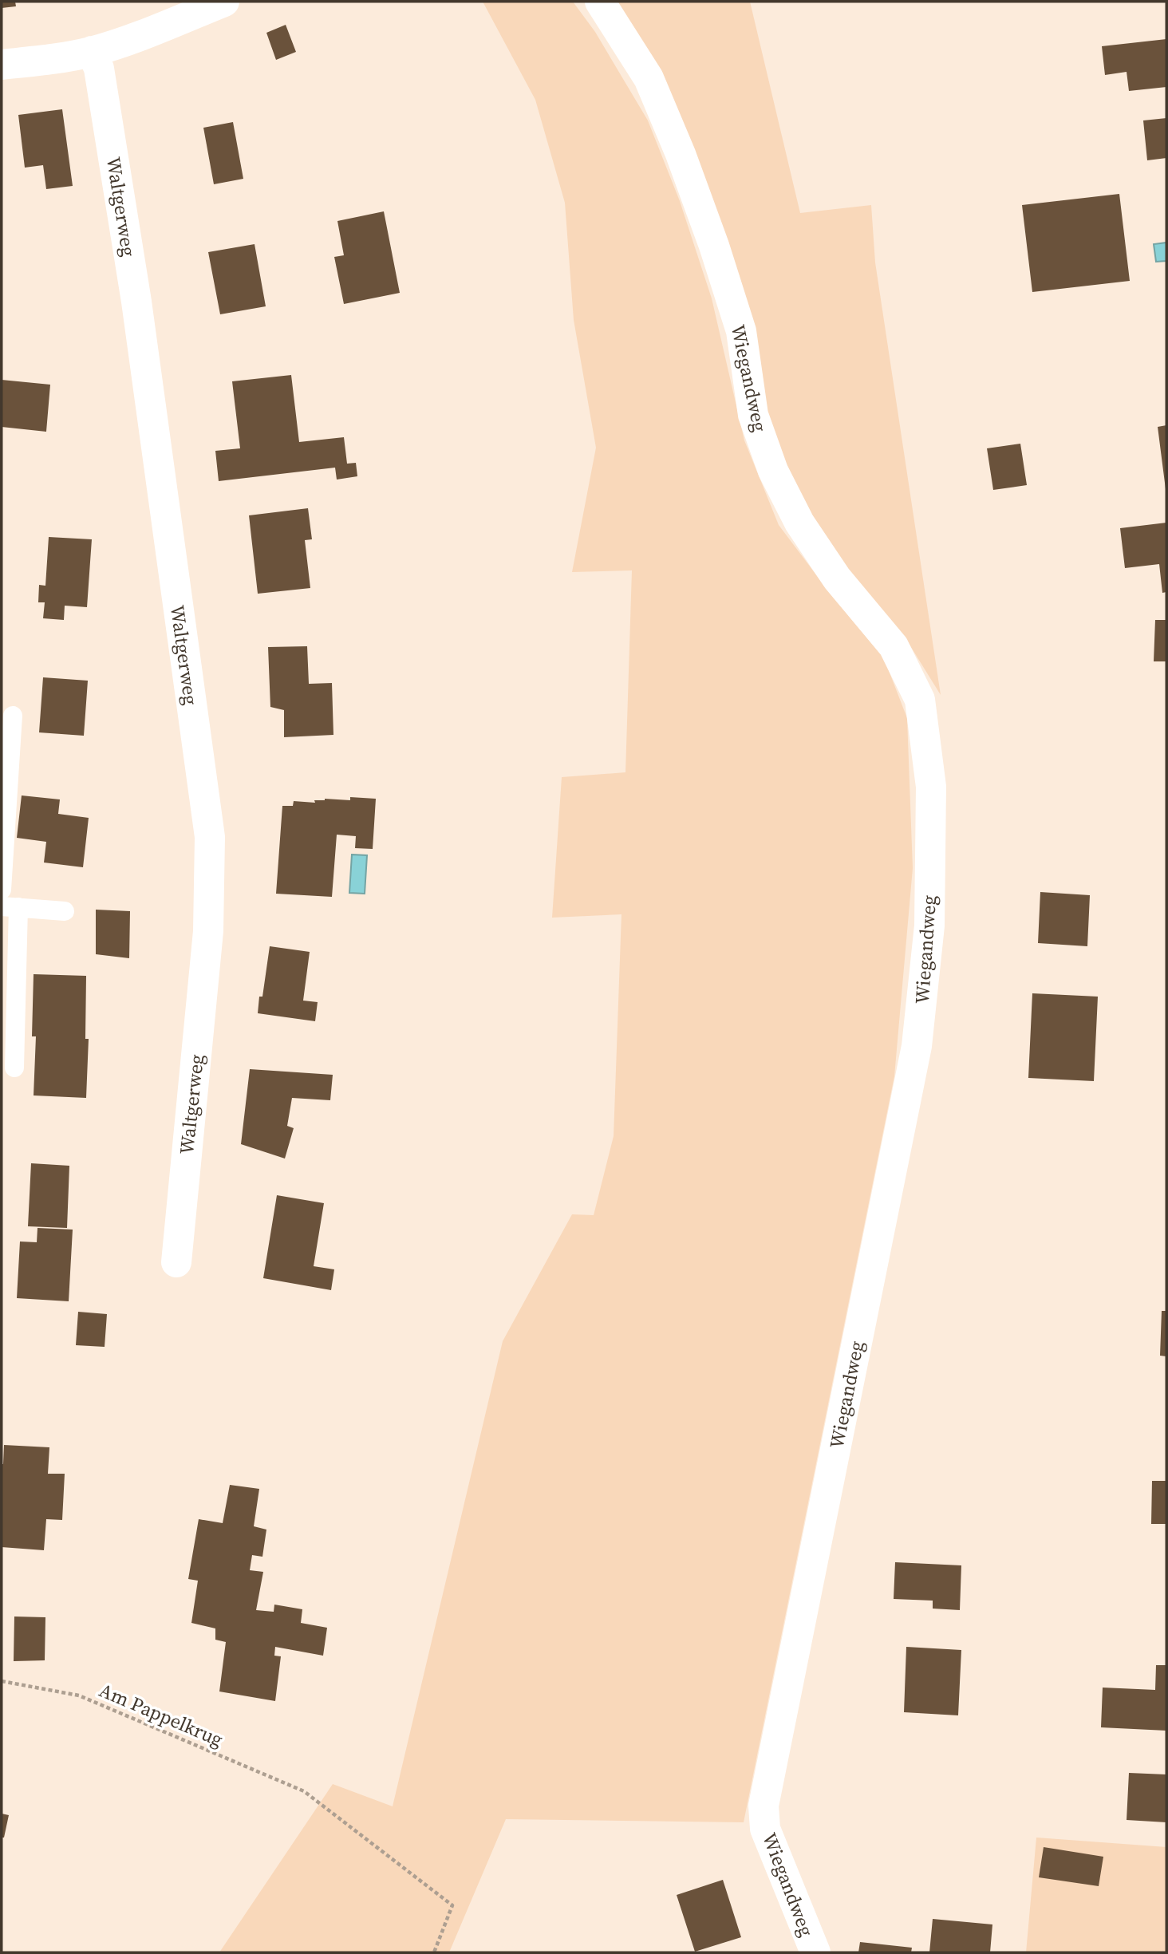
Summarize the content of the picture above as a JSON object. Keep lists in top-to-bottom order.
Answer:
{
  "streets": {
    "street": ["Waltgerweg", "Wiegandweg"],
    "path": ["Am Pappelkrug"]
  }
}
